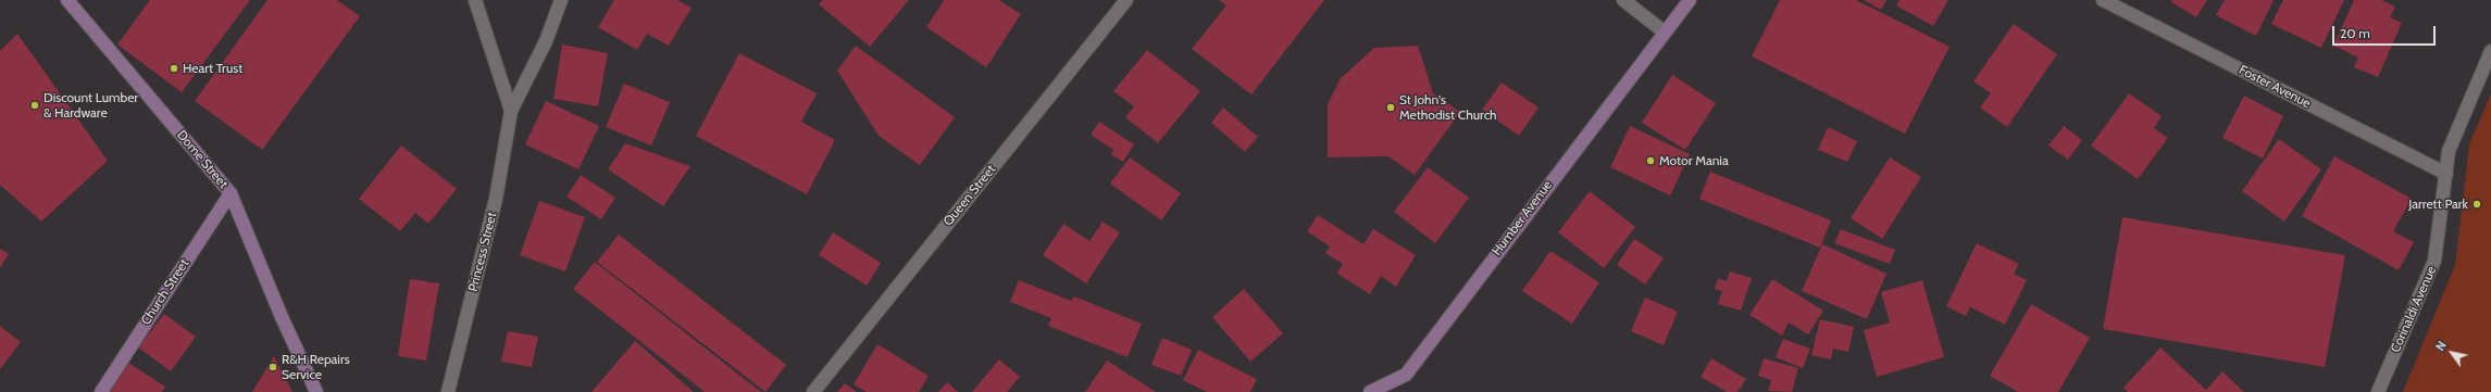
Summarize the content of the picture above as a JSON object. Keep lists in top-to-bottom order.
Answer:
{
  "streets": {
    "street": [
      "Foster Avenue",
      "Dome Street",
      "Queen Street",
      "Humber Avenue",
      "Princess Street",
      "Church Street",
      "Corinaldi Avenue"
    ]
  },
  "crossings": [
    ["Foster Avenue", "Corinaldi Avenue"],
    ["Dome Street", "Church Street"]
  ],
  "places": [
    "Heart Trust",
    "Discount Lumber & Hardware",
    "St John's Methodist Church",
    "Motor Mania",
    "Jarrett Park",
    "R&H Repairs Service"
  ],
  "scale_bar": "20 m",
  "north": "top left"
}
